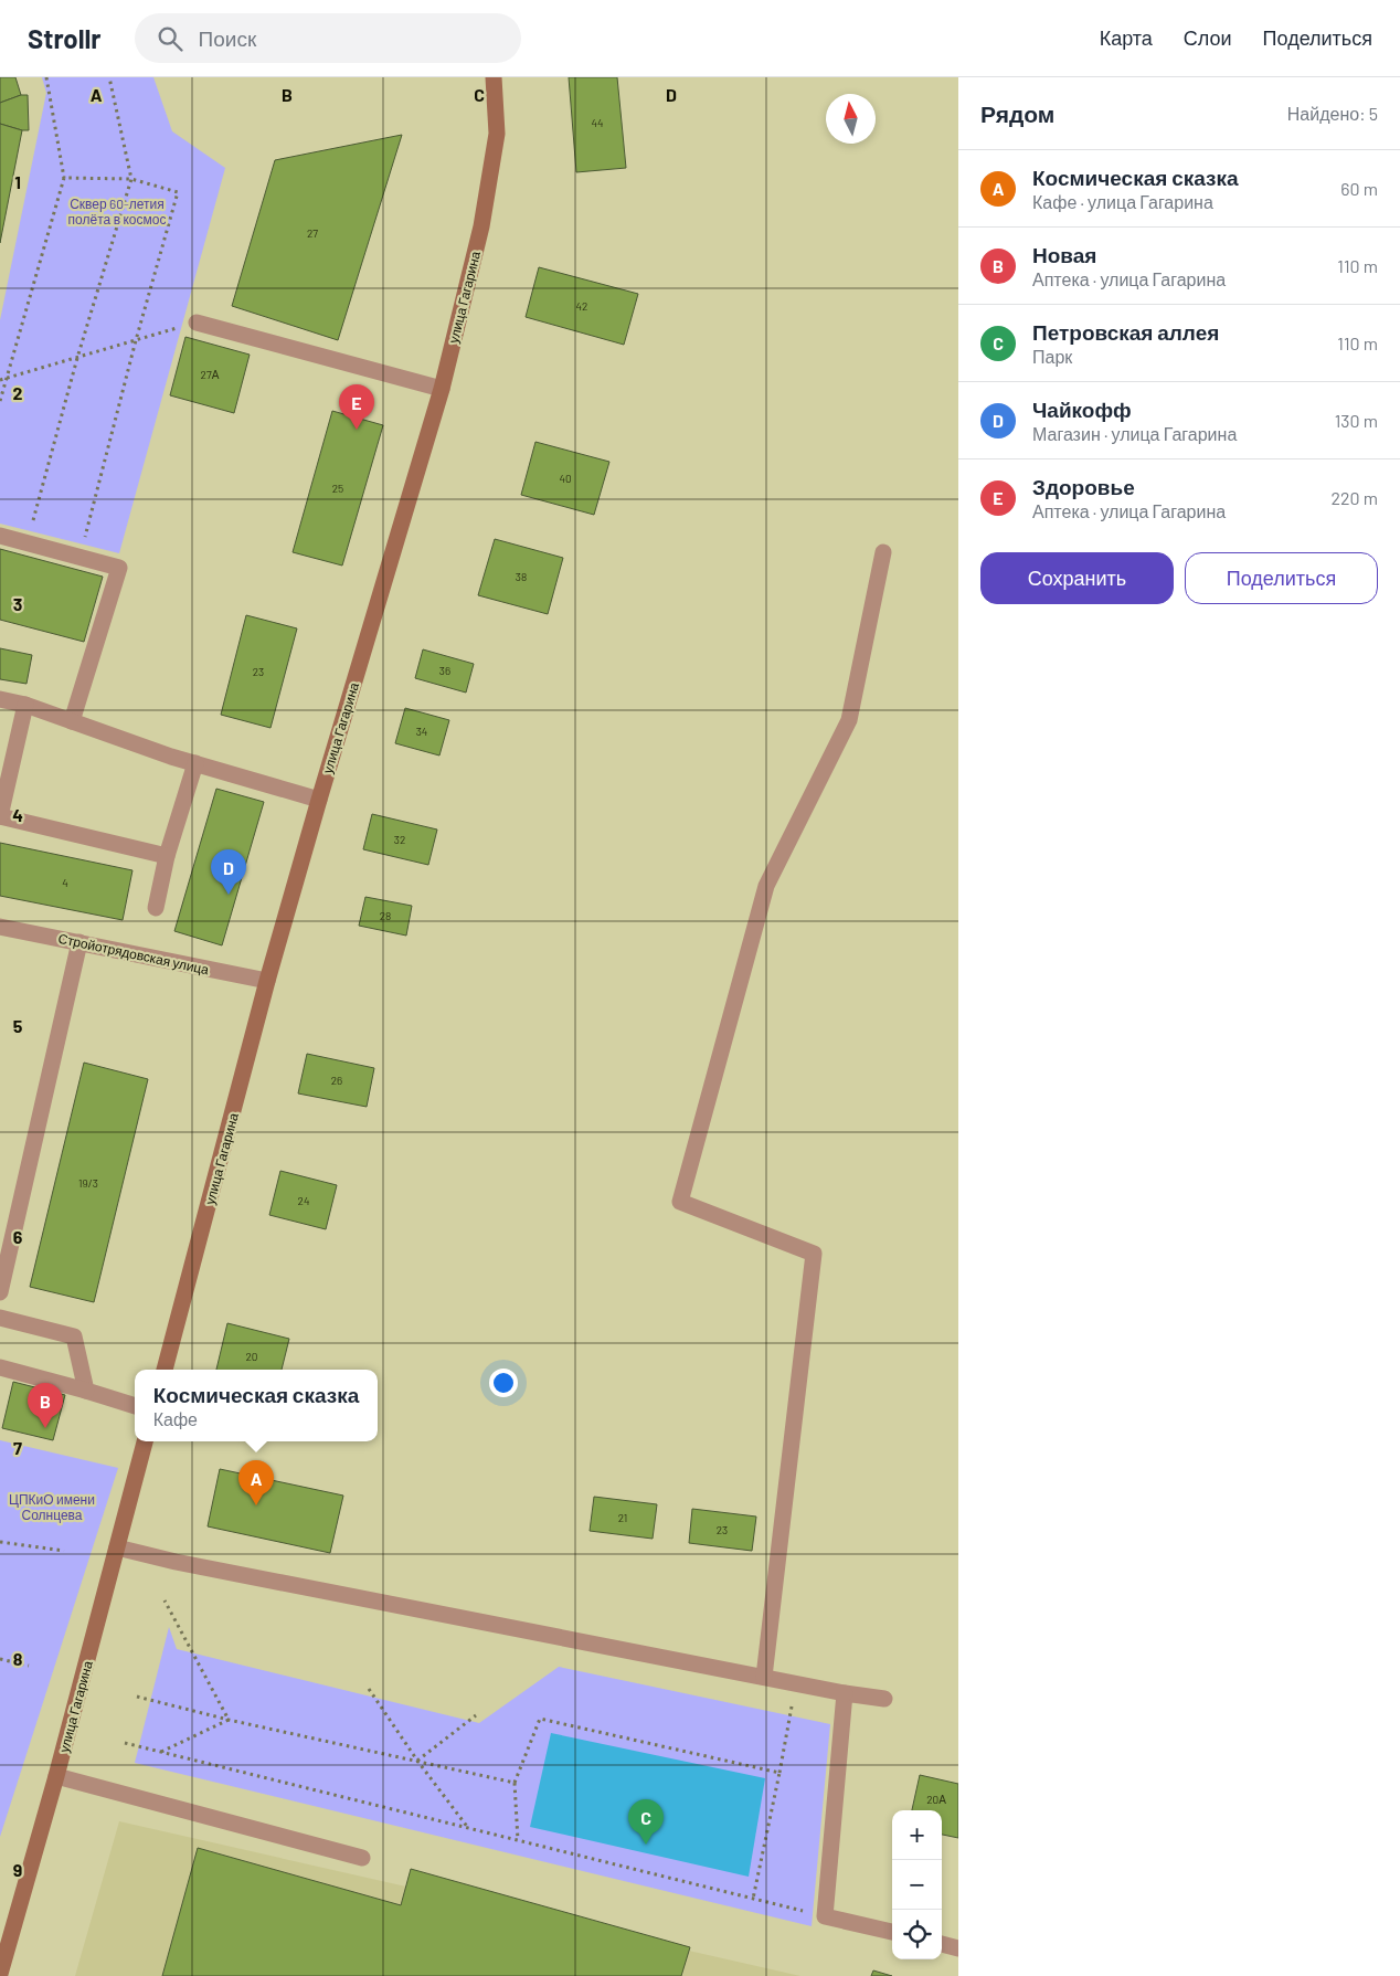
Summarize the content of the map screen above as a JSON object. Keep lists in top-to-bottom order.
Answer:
{
  "streets": {
    "main road": ["улица Гагарина"],
    "street": ["Стройотрядовская улица"]
  },
  "crossings": [
    ["улица Гагарина", "Стройотрядовская улица"]
  ],
  "parks": ["Сквер 60-летия полёта в космос", "ЦПКиО имени Солнцева"],
  "house_numbers": [
    "44",
    "27",
    "42",
    "27А",
    "40",
    "25",
    "38",
    "36",
    "23",
    "34",
    "32",
    "4",
    "28",
    "26",
    "19/3",
    "24",
    "20",
    "21",
    "23",
    "20А"
  ],
  "north": "top",
  "page": {
    "header": "Strollr",
    "search": "Поиск",
    "nav": ["Карта", "Слои", "Поделиться"],
    "heading": ["Рядом", "Найдено: 5"],
    "list": [
      {
        "mark": "A",
        "name": "Космическая сказка",
        "note": "Кафе · улица Гагарина",
        "value": "60 m"
      },
      {
        "mark": "B",
        "name": "Новая",
        "note": "Аптека · улица Гагарина",
        "value": "110 m"
      },
      {
        "mark": "C",
        "name": "Петровская аллея",
        "note": "Парк",
        "value": "110 m"
      },
      {
        "mark": "D",
        "name": "Чайкофф",
        "note": "Магазин · улица Гагарина",
        "value": "130 m"
      },
      {
        "mark": "E",
        "name": "Здоровье",
        "note": "Аптека · улица Гагарина",
        "value": "220 m"
      }
    ],
    "pins": [
      "E",
      "D",
      "B",
      "A",
      "C"
    ],
    "buttons": ["Сохранить", "Поделиться"],
    "popup": ["Космическая сказка", "Кафе"],
    "map_buttons": ["+", "−"]
  },
  "grid": {
    "columns": [
      "A",
      "B",
      "C",
      "D"
    ],
    "rows": [
      "1",
      "2",
      "3",
      "4",
      "5",
      "6",
      "7",
      "8",
      "9"
    ]
  }
}
